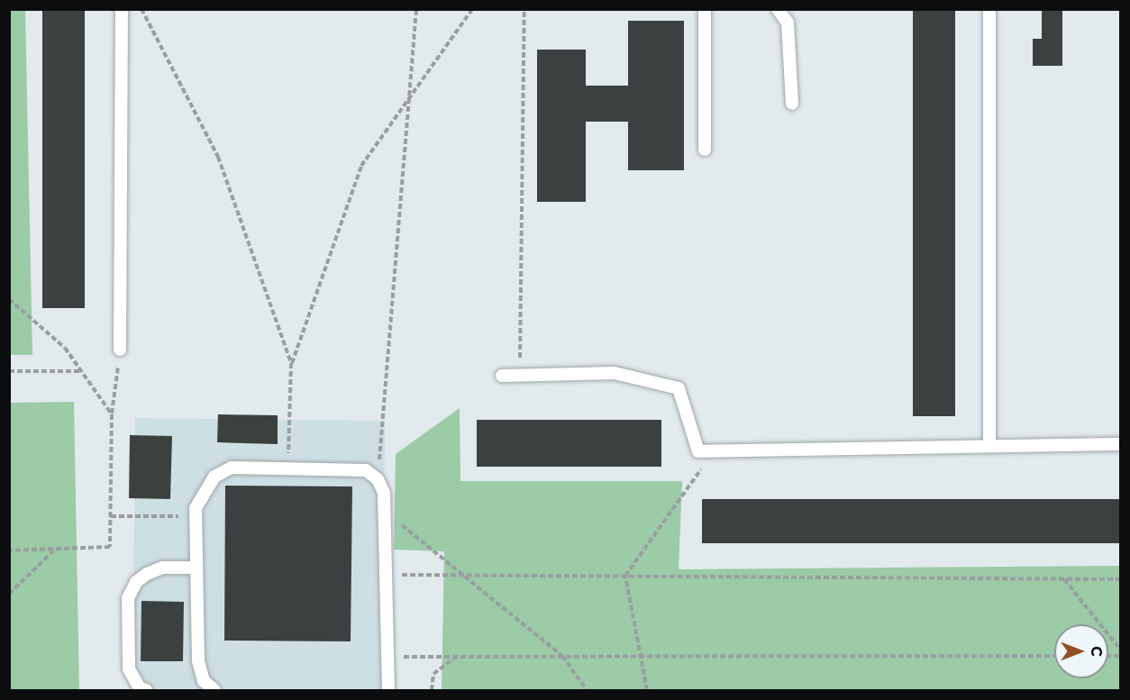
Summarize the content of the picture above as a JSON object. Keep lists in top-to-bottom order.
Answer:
{
  "north": "right"
}
